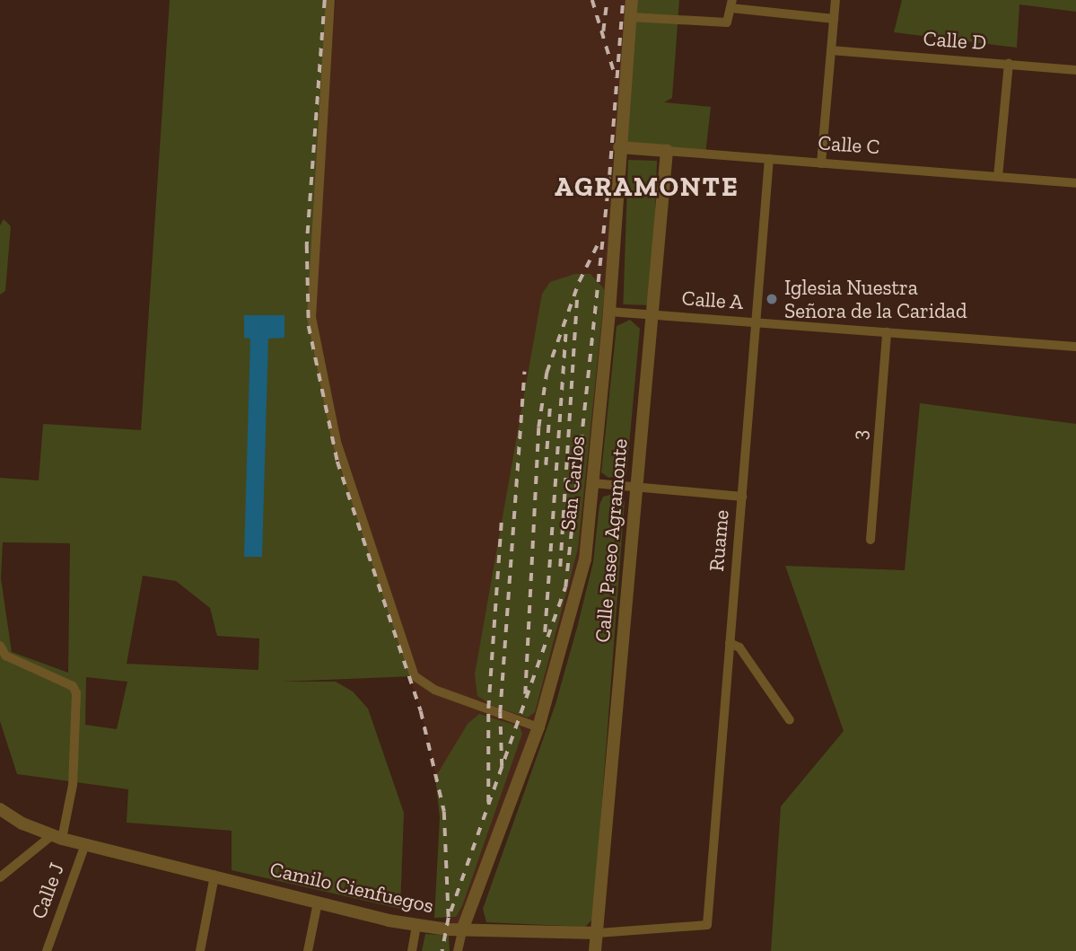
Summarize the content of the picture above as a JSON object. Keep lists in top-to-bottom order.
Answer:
{
  "streets": {
    "street": [
      "Calle D",
      "Calle C",
      "Calle A",
      "3",
      "San Carlos",
      "Calle Paseo Agramonte",
      "Ruame",
      "Camilo Cienfuegos",
      "Calle J"
    ]
  },
  "crossings": [
    ["Calle C", "San Carlos"],
    ["Calle C", "Calle Paseo Agramonte"],
    ["Calle C", "Ruame"],
    ["Calle A", "3"],
    ["Calle A", "San Carlos"],
    ["Calle A", "Calle Paseo Agramonte"],
    ["Calle A", "Ruame"],
    ["San Carlos", "Camilo Cienfuegos"],
    ["Calle Paseo Agramonte", "Camilo Cienfuegos"],
    ["Ruame", "Camilo Cienfuegos"],
    ["Camilo Cienfuegos", "Calle J"]
  ],
  "districts": ["AGRAMONTE"],
  "places": ["Iglesia Nuestra Señora de la Caridad"]
}
